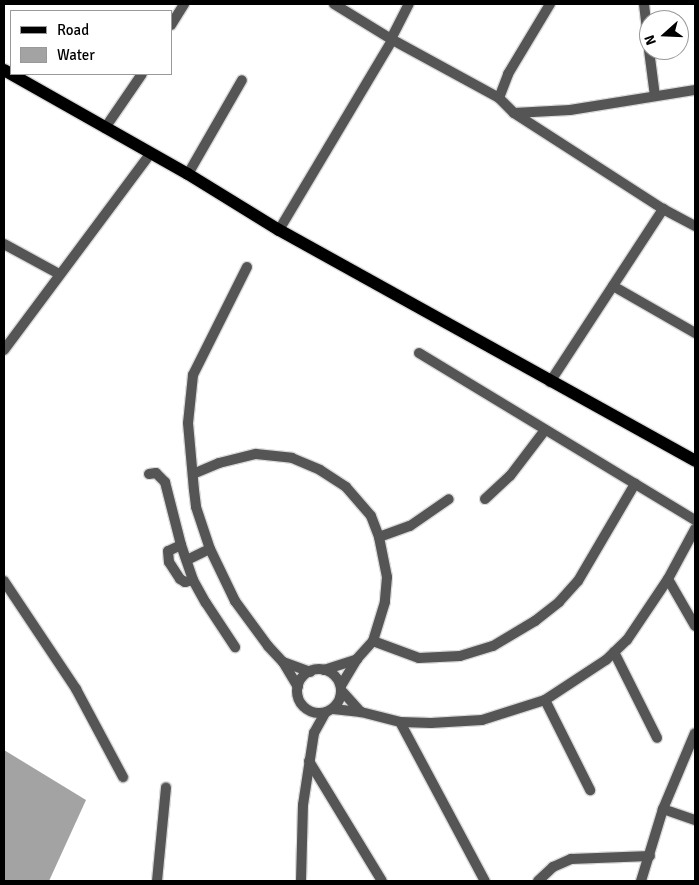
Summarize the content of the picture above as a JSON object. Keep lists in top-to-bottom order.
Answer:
{
  "legend": ["Road", "Water"],
  "north": "left"
}
